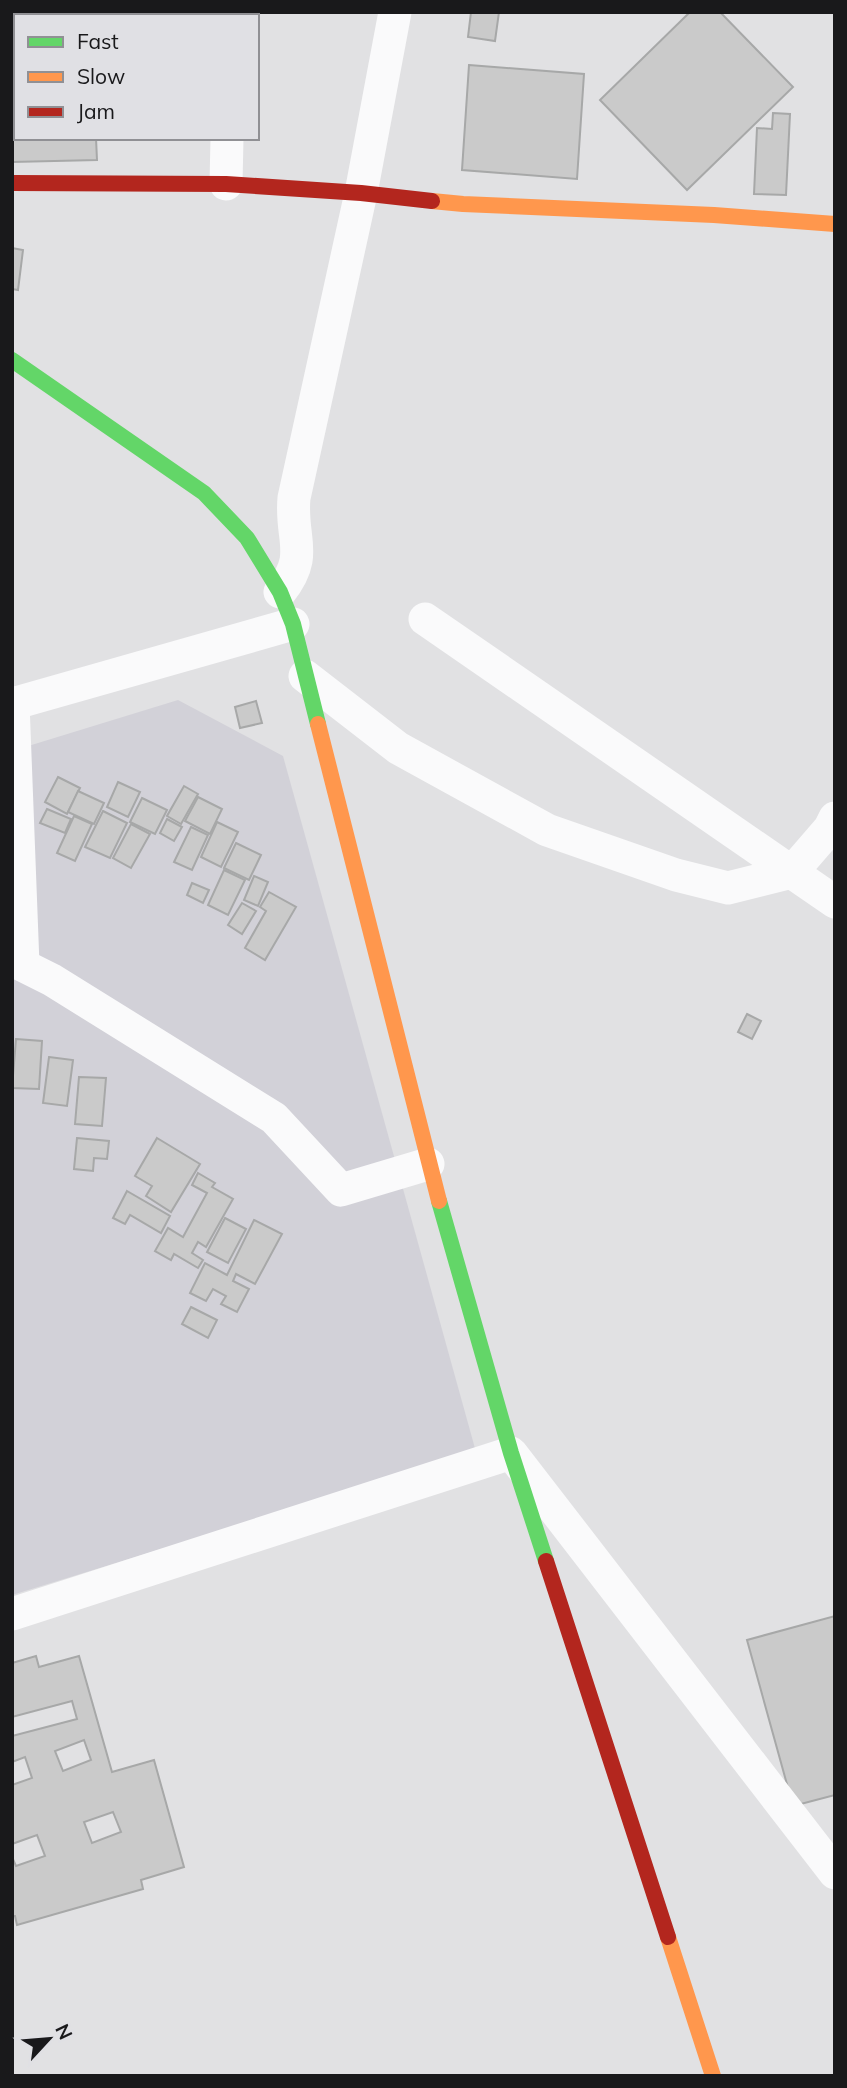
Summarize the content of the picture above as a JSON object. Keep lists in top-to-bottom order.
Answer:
{
  "legend": ["Fast", "Slow", "Jam"],
  "north": "top right"
}
